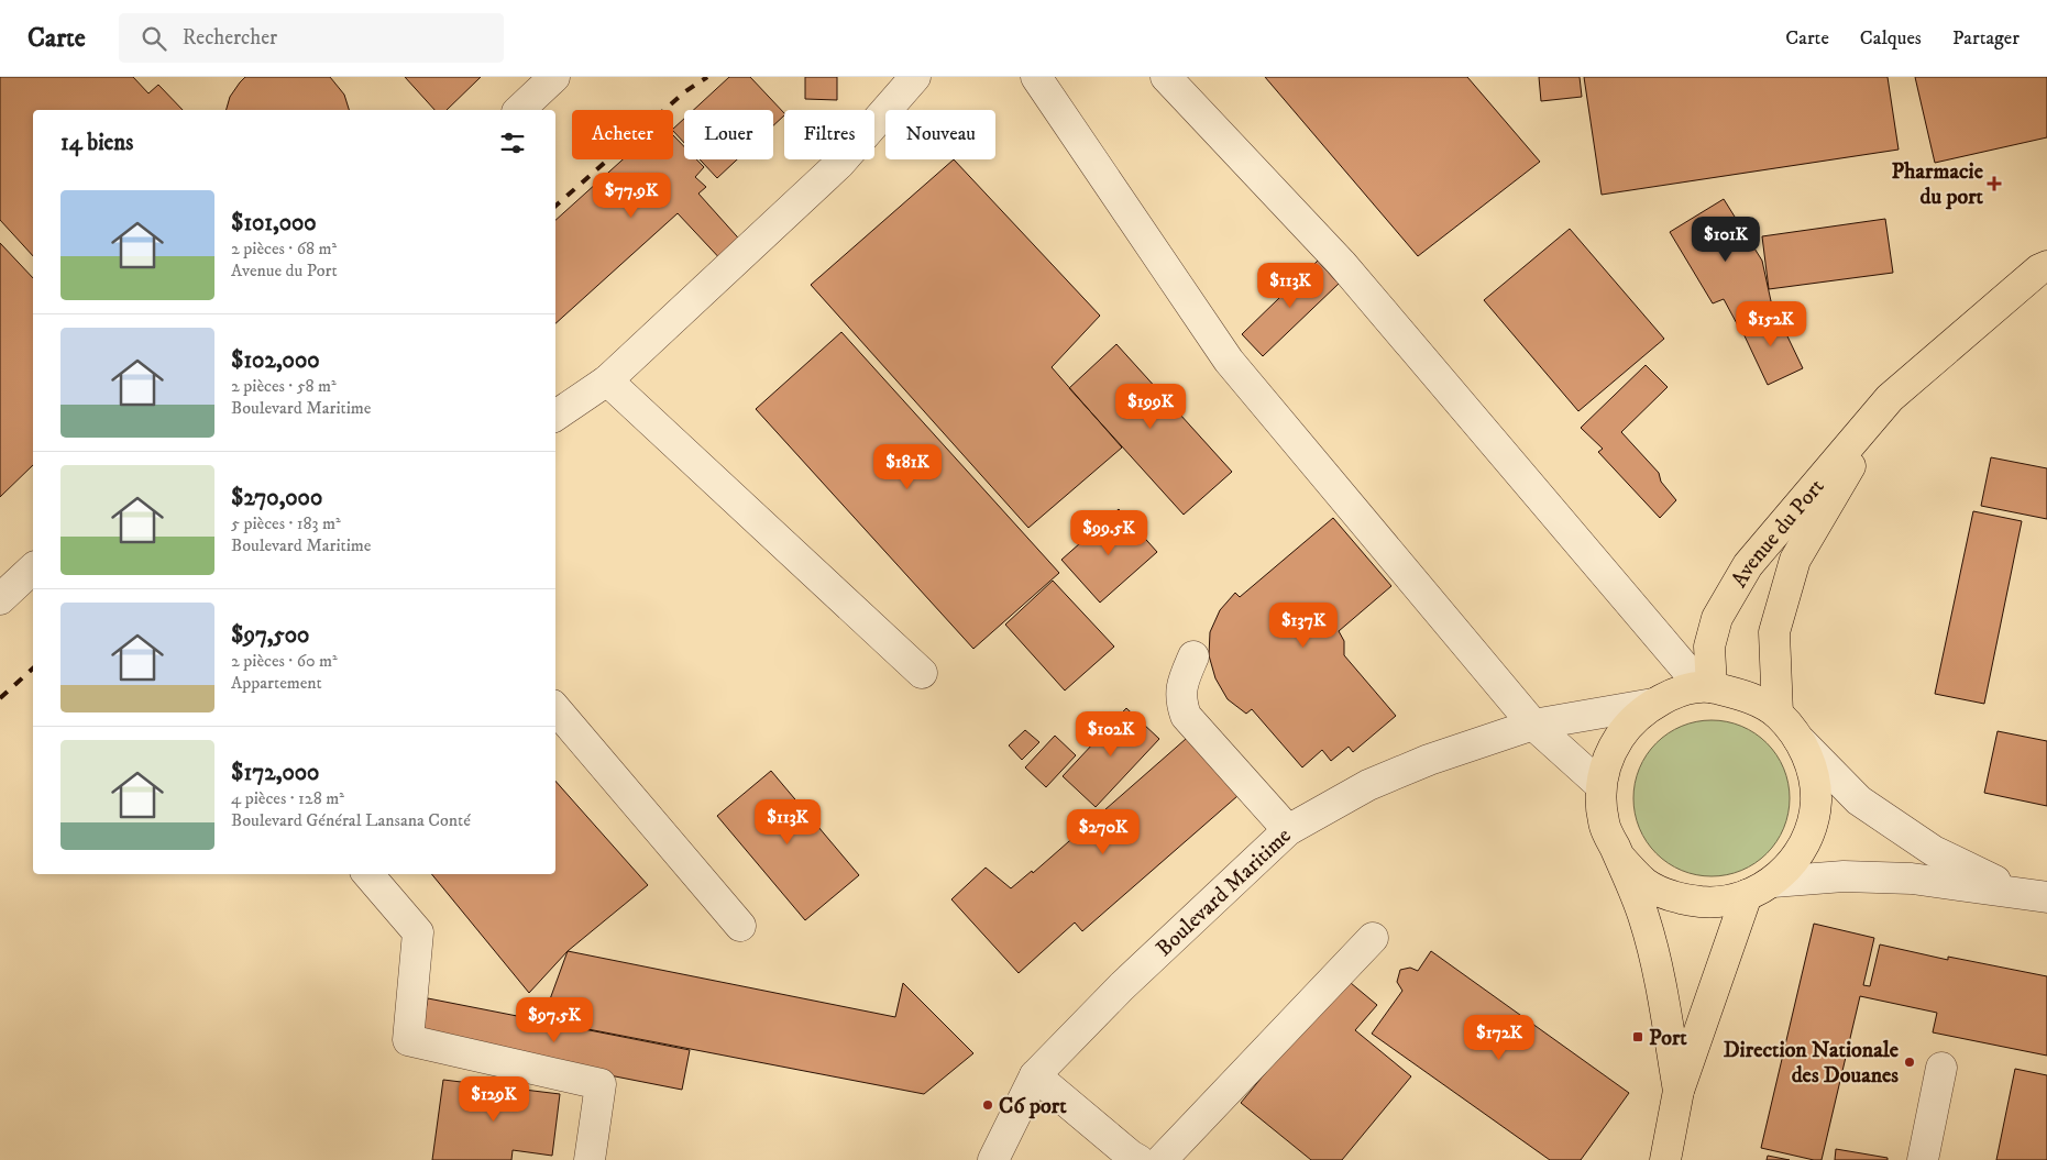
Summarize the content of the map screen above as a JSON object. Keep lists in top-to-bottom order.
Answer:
{
  "streets": {
    "main road": ["Avenue du Port"],
    "street": ["Boulevard Maritime"]
  },
  "places": {
    "health": ["Pharmacie du port"],
    "transit": ["Port"],
    "other": ["Direction Nationale des Douanes", "C6 port"]
  },
  "page": {
    "header": "Carte",
    "search": "Rechercher",
    "nav": ["Carte", "Calques", "Partager"],
    "chip": [
      "Acheter",
      "Louer",
      "Filtres",
      "Nouveau"
    ],
    "heading": "14 biens",
    "price": [
      "$77.9K",
      "$101K",
      "$113K",
      "$152K",
      "$199K",
      "$181K",
      "$99.5K",
      "$137K",
      "$102K",
      "$113K",
      "$270K",
      "$97.5K",
      "$172K",
      "$129K"
    ],
    "list": [
      {
        "name": "$101,000",
        "note": "2 pièces · 68 m² · Avenue du Port"
      },
      {
        "name": "$102,000",
        "note": "2 pièces · 58 m² · Boulevard Maritime"
      },
      {
        "name": "$270,000",
        "note": "5 pièces · 183 m² · Boulevard Maritime"
      },
      {
        "name": "$97,500",
        "note": "2 pièces · 60 m² · Appartement"
      },
      {
        "name": "$172,000",
        "note": "4 pièces · 128 m² · Boulevard Général Lansana Conté"
      }
    ]
  }
}
